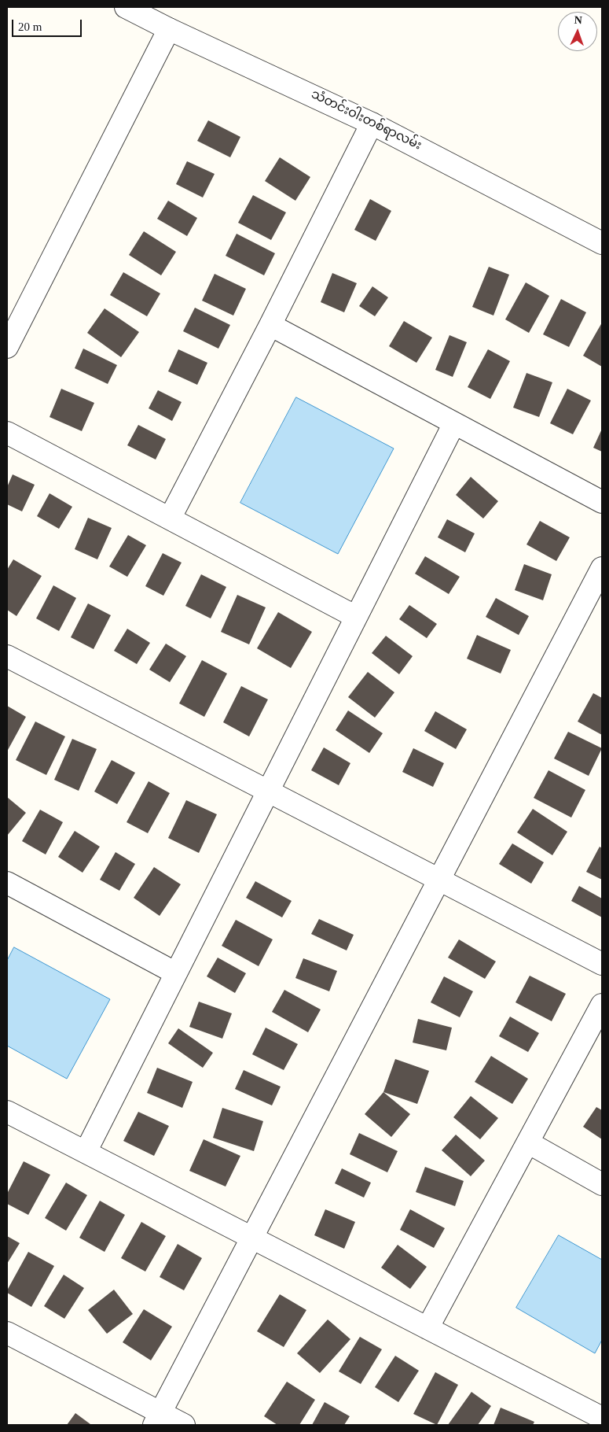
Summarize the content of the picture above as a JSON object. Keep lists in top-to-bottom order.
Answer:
{
  "streets": {
    "street": ["သံတင်းဝါးတစ်ရာလမ်း"]
  },
  "scale_bar": "20 m",
  "north": "top"
}
